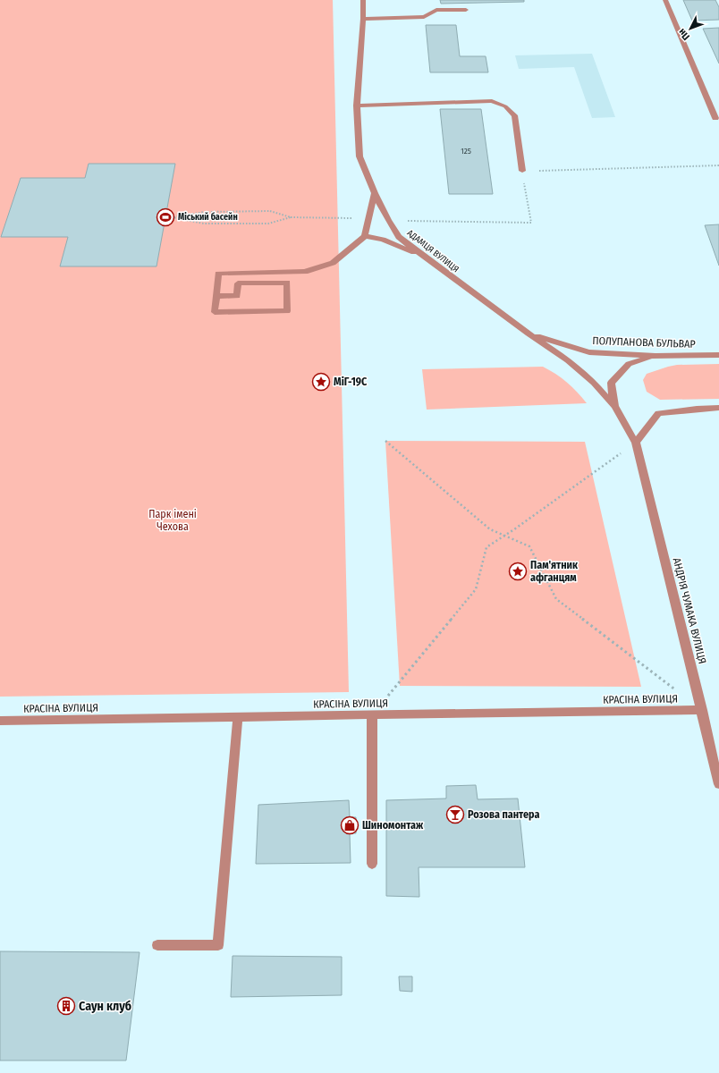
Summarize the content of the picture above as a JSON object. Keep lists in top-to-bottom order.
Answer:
{
  "streets": {
    "street": [
      "АДАМЦЯ ВУЛИЦЯ",
      "ПОЛУПАНОВА БУЛЬВАР",
      "АНДРІЯ ЧУМАКА ВУЛИЦЯ",
      "КРАСІНА ВУЛИЦЯ"
    ]
  },
  "crossings": [
    ["АДАМЦЯ ВУЛИЦЯ", "ПОЛУПАНОВА БУЛЬВАР"],
    ["АДАМЦЯ ВУЛИЦЯ", "АНДРІЯ ЧУМАКА ВУЛИЦЯ"],
    ["АНДРІЯ ЧУМАКА ВУЛИЦЯ", "КРАСІНА ВУЛИЦЯ"]
  ],
  "parks": ["Парк імені Чехова"],
  "places": {
    "sports": ["Міський басейн"],
    "place": ["МіГ-19С", "Пам'ятник афганцям"],
    "bar": ["Розова пантера"],
    "shop": ["Шиномонтаж"],
    "building": ["Саун клуб"]
  },
  "house_numbers": ["125"],
  "north": "bottom left"
}
